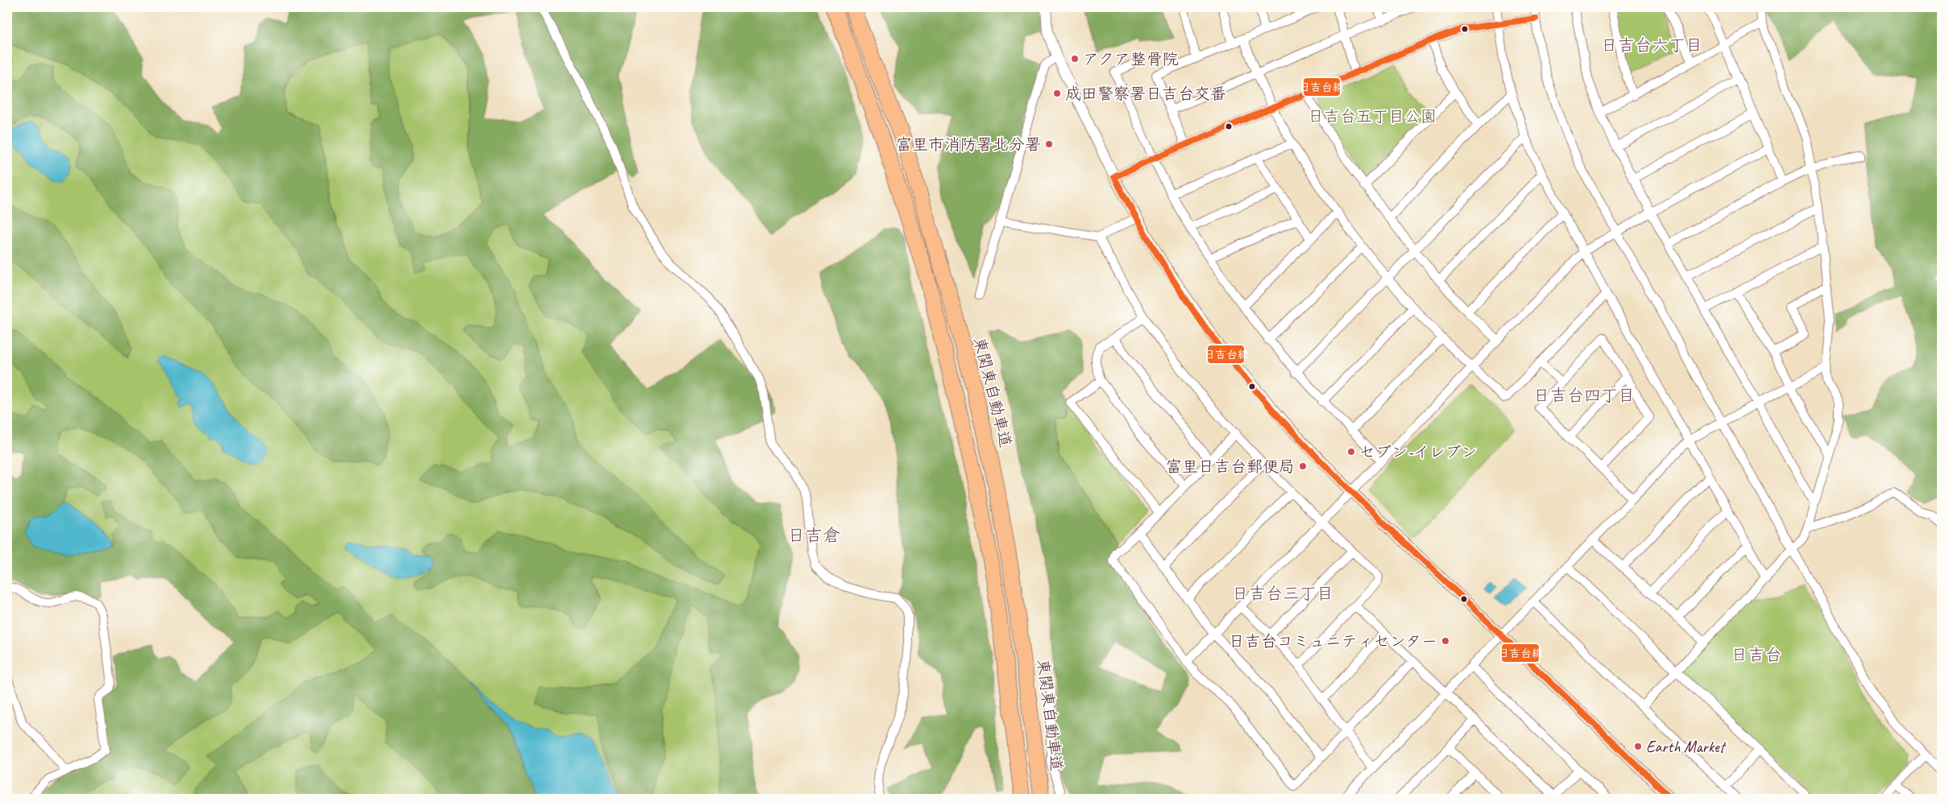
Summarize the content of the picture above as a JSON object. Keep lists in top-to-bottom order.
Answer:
{
  "streets": {
    "highway": ["東関東自動車道"]
  },
  "districts": [
    "日吉台六丁目",
    "日吉台四丁目",
    "日吉倉",
    "日吉台三丁目",
    "日吉台"
  ],
  "parks": ["日吉台五丁目公園"],
  "places": [
    "アクア整骨院",
    "成田警察署日吉台交番",
    "富里市消防署北分署",
    "セブン-イレブン",
    "富里日吉台郵便局",
    "日吉台コミュニティセンター",
    "Earth Market"
  ],
  "lines": ["transit line 日吉台線"]
}
